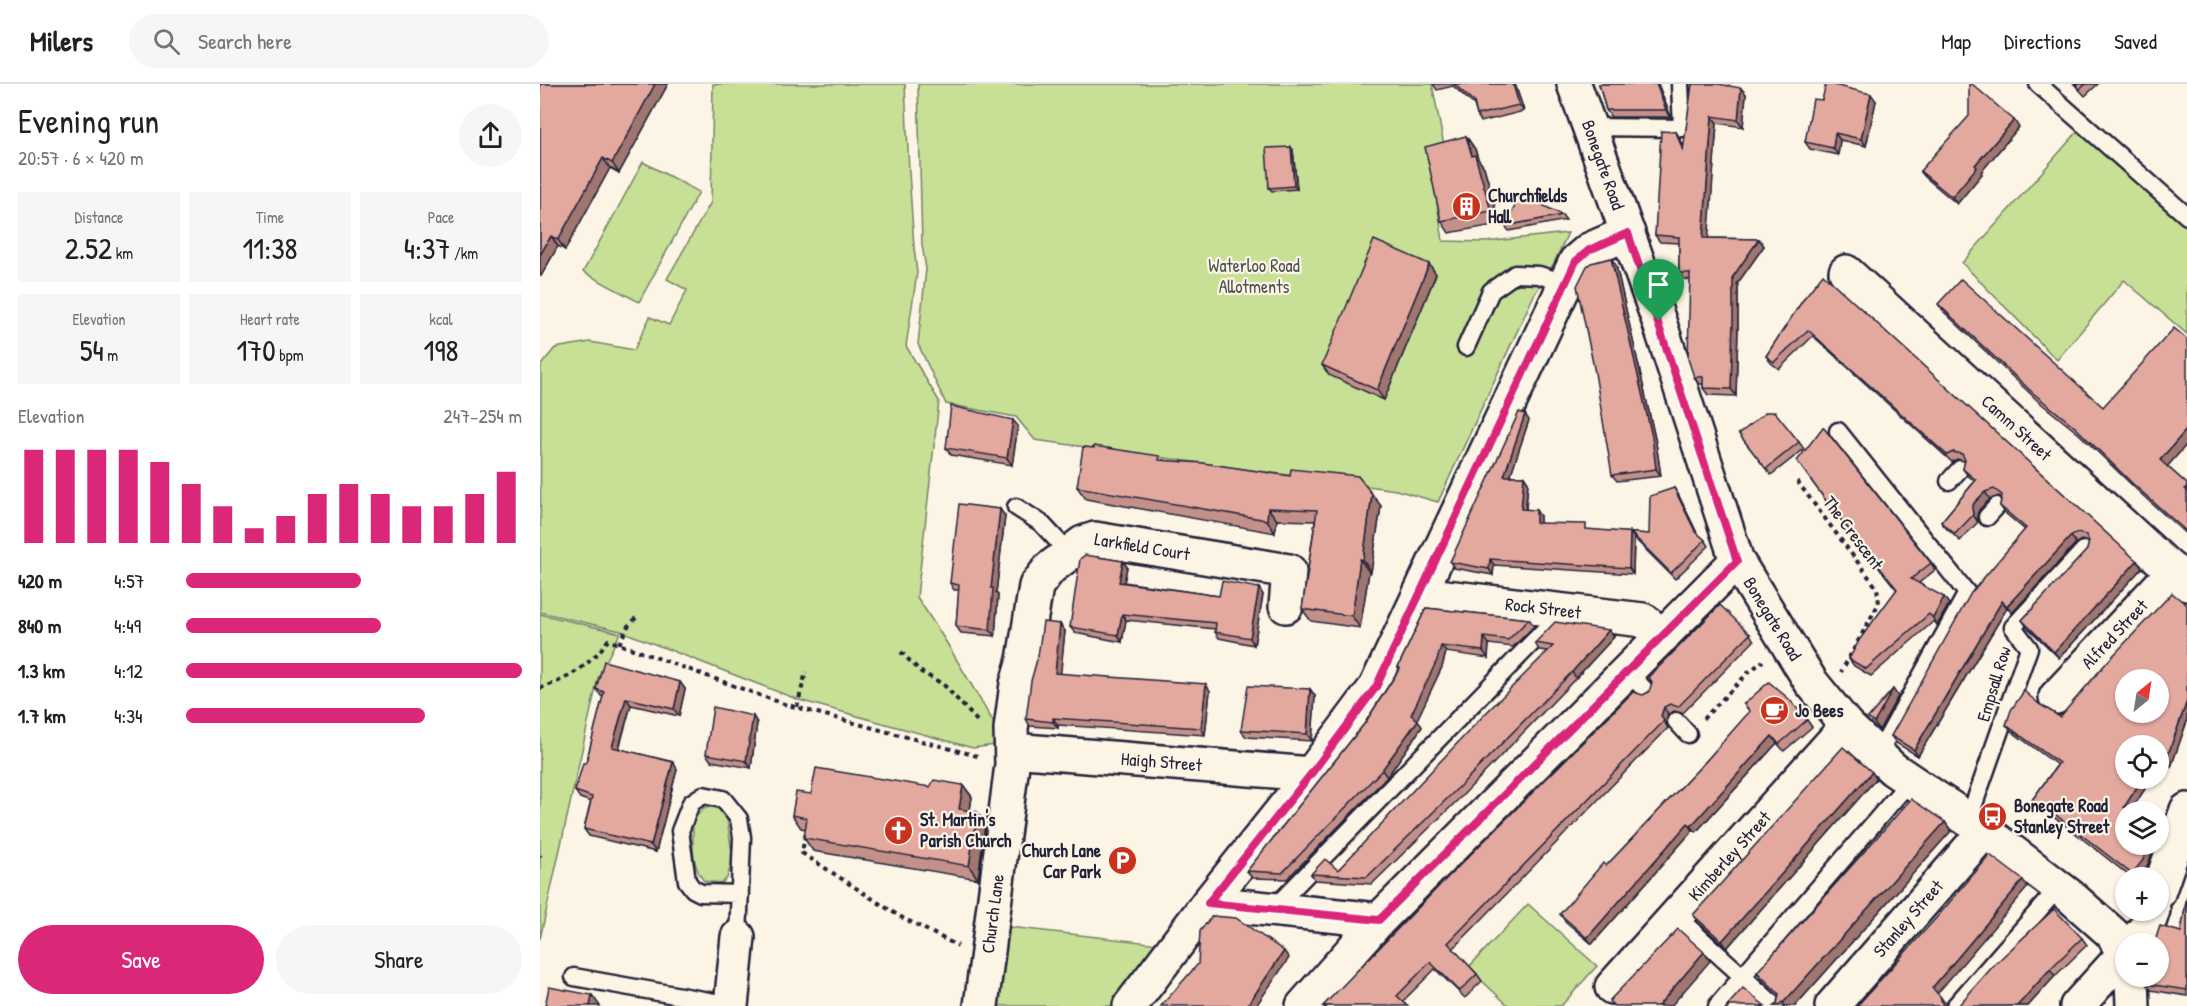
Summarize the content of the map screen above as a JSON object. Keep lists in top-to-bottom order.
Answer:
{
  "streets": {
    "street": [
      "Bonegate Road",
      "Camm Street",
      "Larkfield Court",
      "Rock Street",
      "Alfred Street",
      "Haigh Street",
      "Kimberley Street",
      "Church Lane",
      "Stanley Street"
    ],
    "lane": ["Empsall Row"],
    "path": ["The Crescent"]
  },
  "crossings": [
    ["Bonegate Road", "The Crescent"],
    ["Bonegate Road", "Empsall Row"],
    ["Bonegate Road", "Kimberley Street"],
    ["Bonegate Road", "Stanley Street"],
    ["Camm Street", "Alfred Street"],
    ["Larkfield Court", "Haigh Street"],
    ["Larkfield Court", "Church Lane"],
    ["Empsall Row", "Stanley Street"],
    ["Haigh Street", "Church Lane"]
  ],
  "parks": ["Waterloo Road Allotments"],
  "places": {
    "building": ["Churchfields Hall"],
    "cafe": ["Jo Bees"],
    "bus stop": ["Bonegate Road Stanley Street"],
    "church": ["St. Martin's Parish Church"],
    "parking": ["Church Lane Car Park"]
  },
  "north": "top right",
  "page": {
    "header": "Milers",
    "search": "Search here",
    "nav": ["Map", "Directions", "Saved"],
    "heading": ["Evening run", "20:57 · 6 × 420 m"],
    "stats": [
      ["Distance", "2.52 km"],
      ["Time", "11:38"],
      ["Pace", "4:37 /km"],
      ["Elevation", "54 m"],
      ["Heart rate", "170 bpm"],
      ["kcal", "198"]
    ],
    "chart": ["Elevation", "247–254 m"],
    "list": [
      {
        "name": "420 m",
        "note": "4:57"
      },
      {
        "name": "840 m",
        "note": "4:49"
      },
      {
        "name": "1.3 km",
        "note": "4:12"
      },
      {
        "name": "1.7 km",
        "note": "4:34"
      }
    ],
    "map_buttons": ["+", "−"],
    "buttons": ["Save", "Share"]
  }
}
